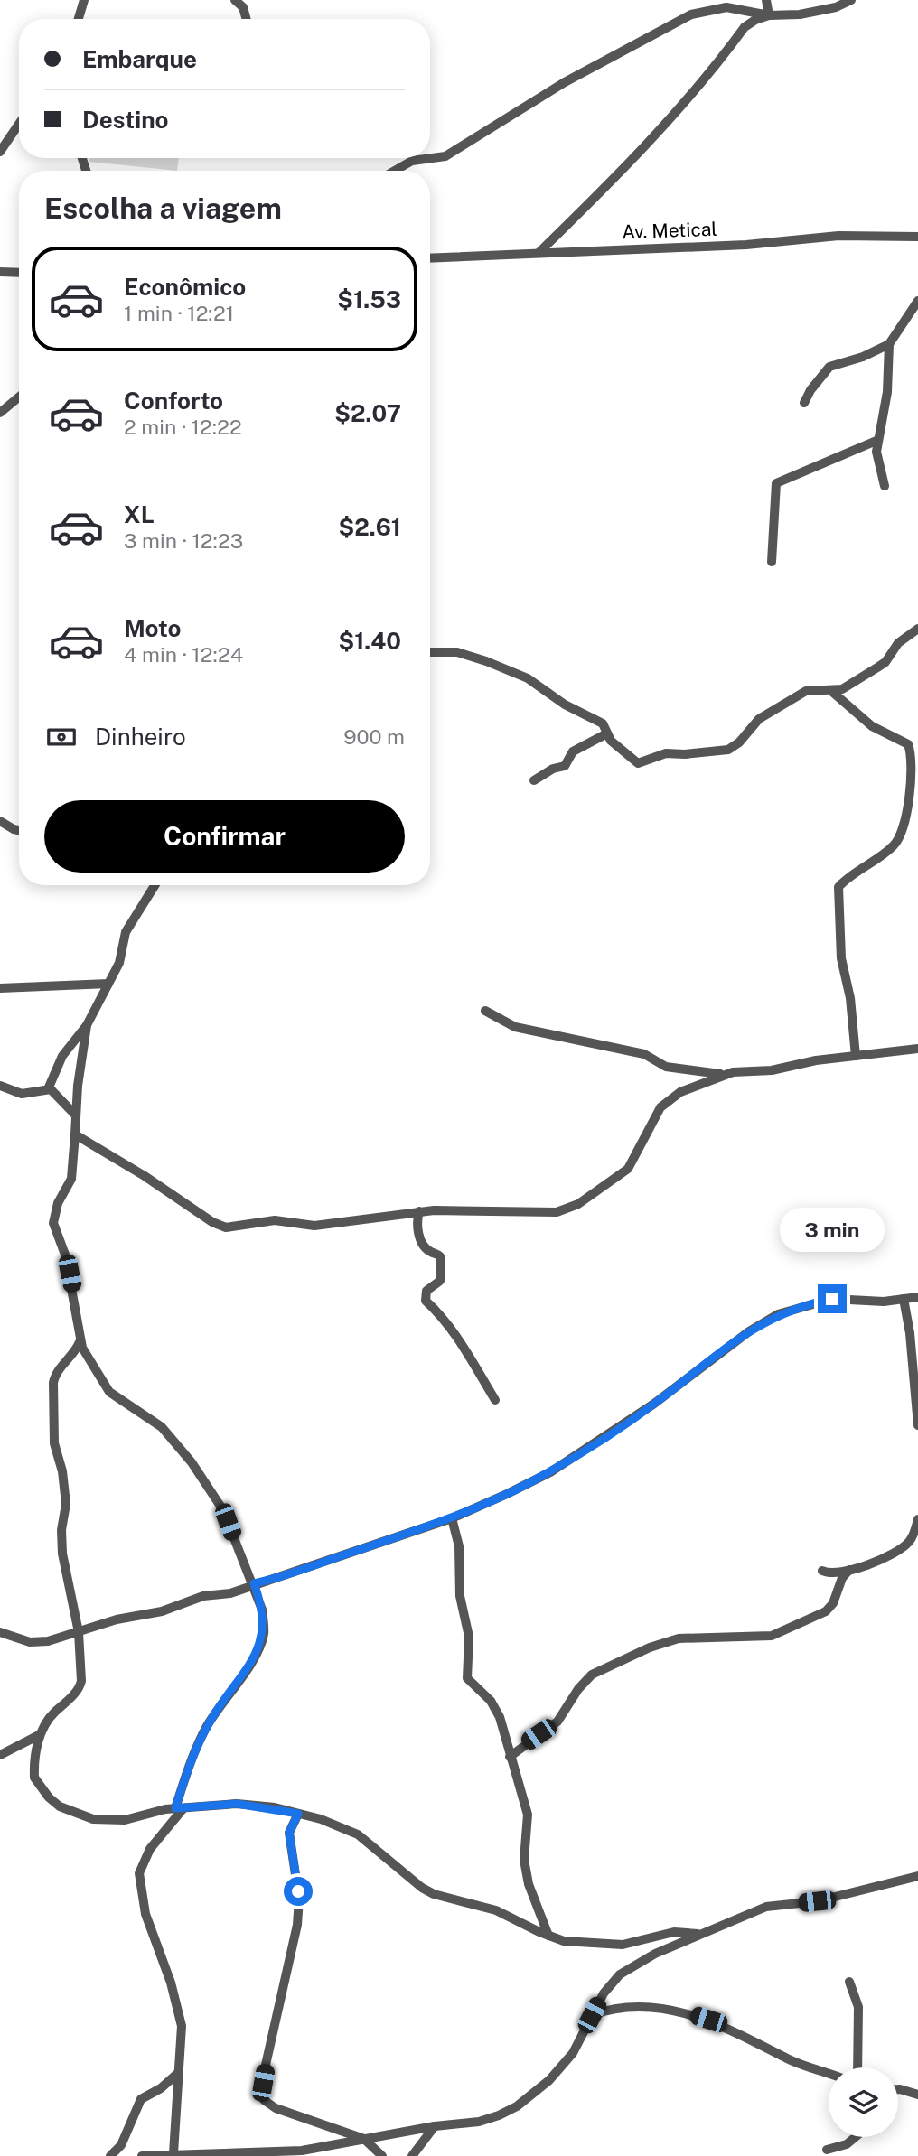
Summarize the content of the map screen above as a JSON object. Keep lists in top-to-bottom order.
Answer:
{
  "streets": {
    "street": ["Av. Metical"]
  },
  "page": {
    "banner": ["Embarque", "Destino"],
    "heading": "Escolha a viagem",
    "list": [
      {
        "name": "Econômico",
        "note": "1 min · 12:21",
        "value": "$1.53"
      },
      {
        "name": "Conforto",
        "note": "2 min · 12:22",
        "value": "$2.07"
      },
      {
        "name": "XL",
        "note": "3 min · 12:23",
        "value": "$2.61"
      },
      {
        "name": "Moto",
        "note": "4 min · 12:24",
        "value": "$1.40"
      }
    ],
    "pay": ["Dinheiro", "900 m"],
    "buttons": "Confirmar",
    "bubble": "3 min"
  }
}
